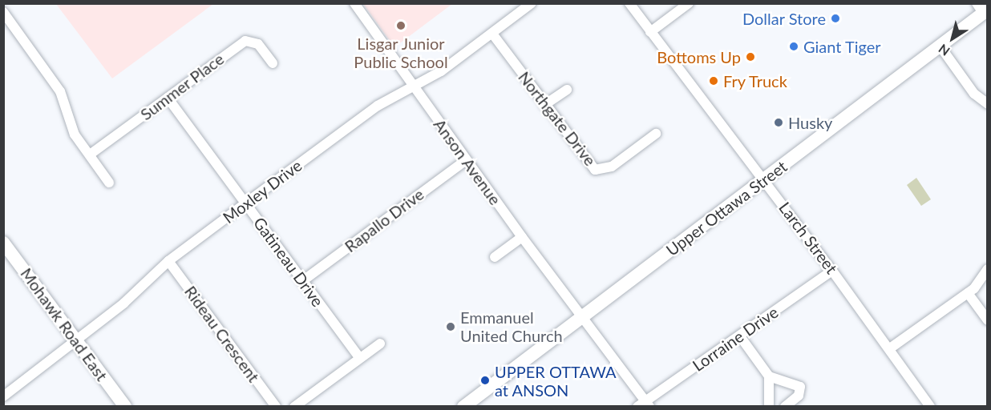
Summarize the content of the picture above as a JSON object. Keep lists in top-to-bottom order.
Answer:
{
  "streets": {
    "main road": ["Upper Ottawa Street", "Mohawk Road East"],
    "street": [
      "Summer Place",
      "Northgate Drive",
      "Anson Avenue",
      "Moxley Drive",
      "Rapallo Drive",
      "Larch Street",
      "Gatineau Drive",
      "Rideau Crescent",
      "Lorraine Drive"
    ]
  },
  "crossings": [
    ["Summer Place", "Gatineau Drive"],
    ["Northgate Drive", "Moxley Drive"],
    ["Anson Avenue", "Moxley Drive"],
    ["Anson Avenue", "Upper Ottawa Street"],
    ["Anson Avenue", "Rapallo Drive"],
    ["Anson Avenue", "Lorraine Drive"],
    ["Moxley Drive", "Gatineau Drive"],
    ["Moxley Drive", "Mohawk Road East"],
    ["Moxley Drive", "Rideau Crescent"],
    ["Upper Ottawa Street", "Larch Street"],
    ["Rapallo Drive", "Gatineau Drive"],
    ["Larch Street", "Lorraine Drive"]
  ],
  "places": [
    "Dollar Store",
    "Lisgar Junior Public School",
    "Giant Tiger",
    "Bottoms Up",
    "Fry Truck",
    "Husky",
    "Emmanuel United Church",
    "UPPER OTTAWA at ANSON"
  ],
  "north": "bottom left"
}
